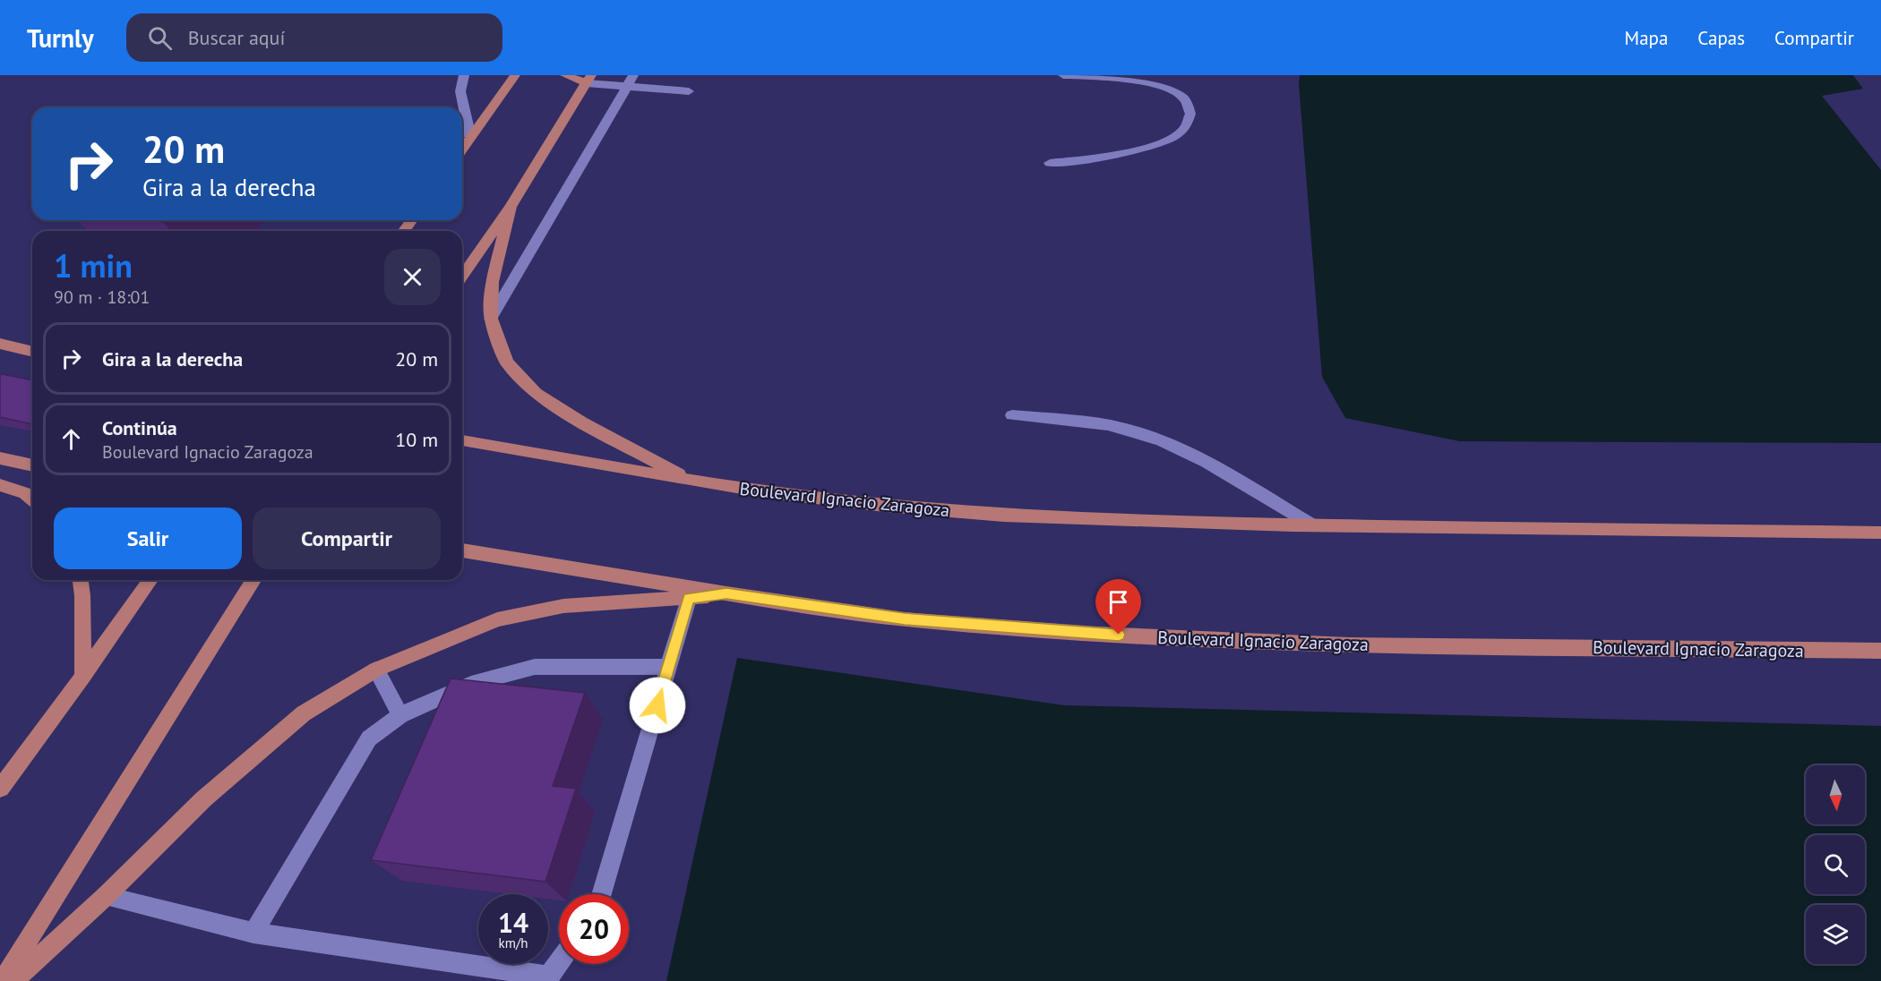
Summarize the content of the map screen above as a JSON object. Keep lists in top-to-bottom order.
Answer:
{
  "streets": {
    "main road": ["Boulevard Ignacio Zaragoza"]
  },
  "north": "bottom",
  "page": {
    "header": "Turnly",
    "search": "Buscar aquí",
    "nav": ["Mapa", "Capas", "Compartir"],
    "turn": ["20 m", "Gira a la derecha"],
    "heading": ["1 min", "90 m · 18:01"],
    "list": [
      {
        "name": "Gira a la derecha",
        "value": "20 m"
      },
      {
        "name": "Continúa",
        "note": "Boulevard Ignacio Zaragoza",
        "value": "10 m"
      }
    ],
    "buttons": ["Salir", "Compartir"],
    "speed": "14 km/h",
    "limit": "20"
  }
}
